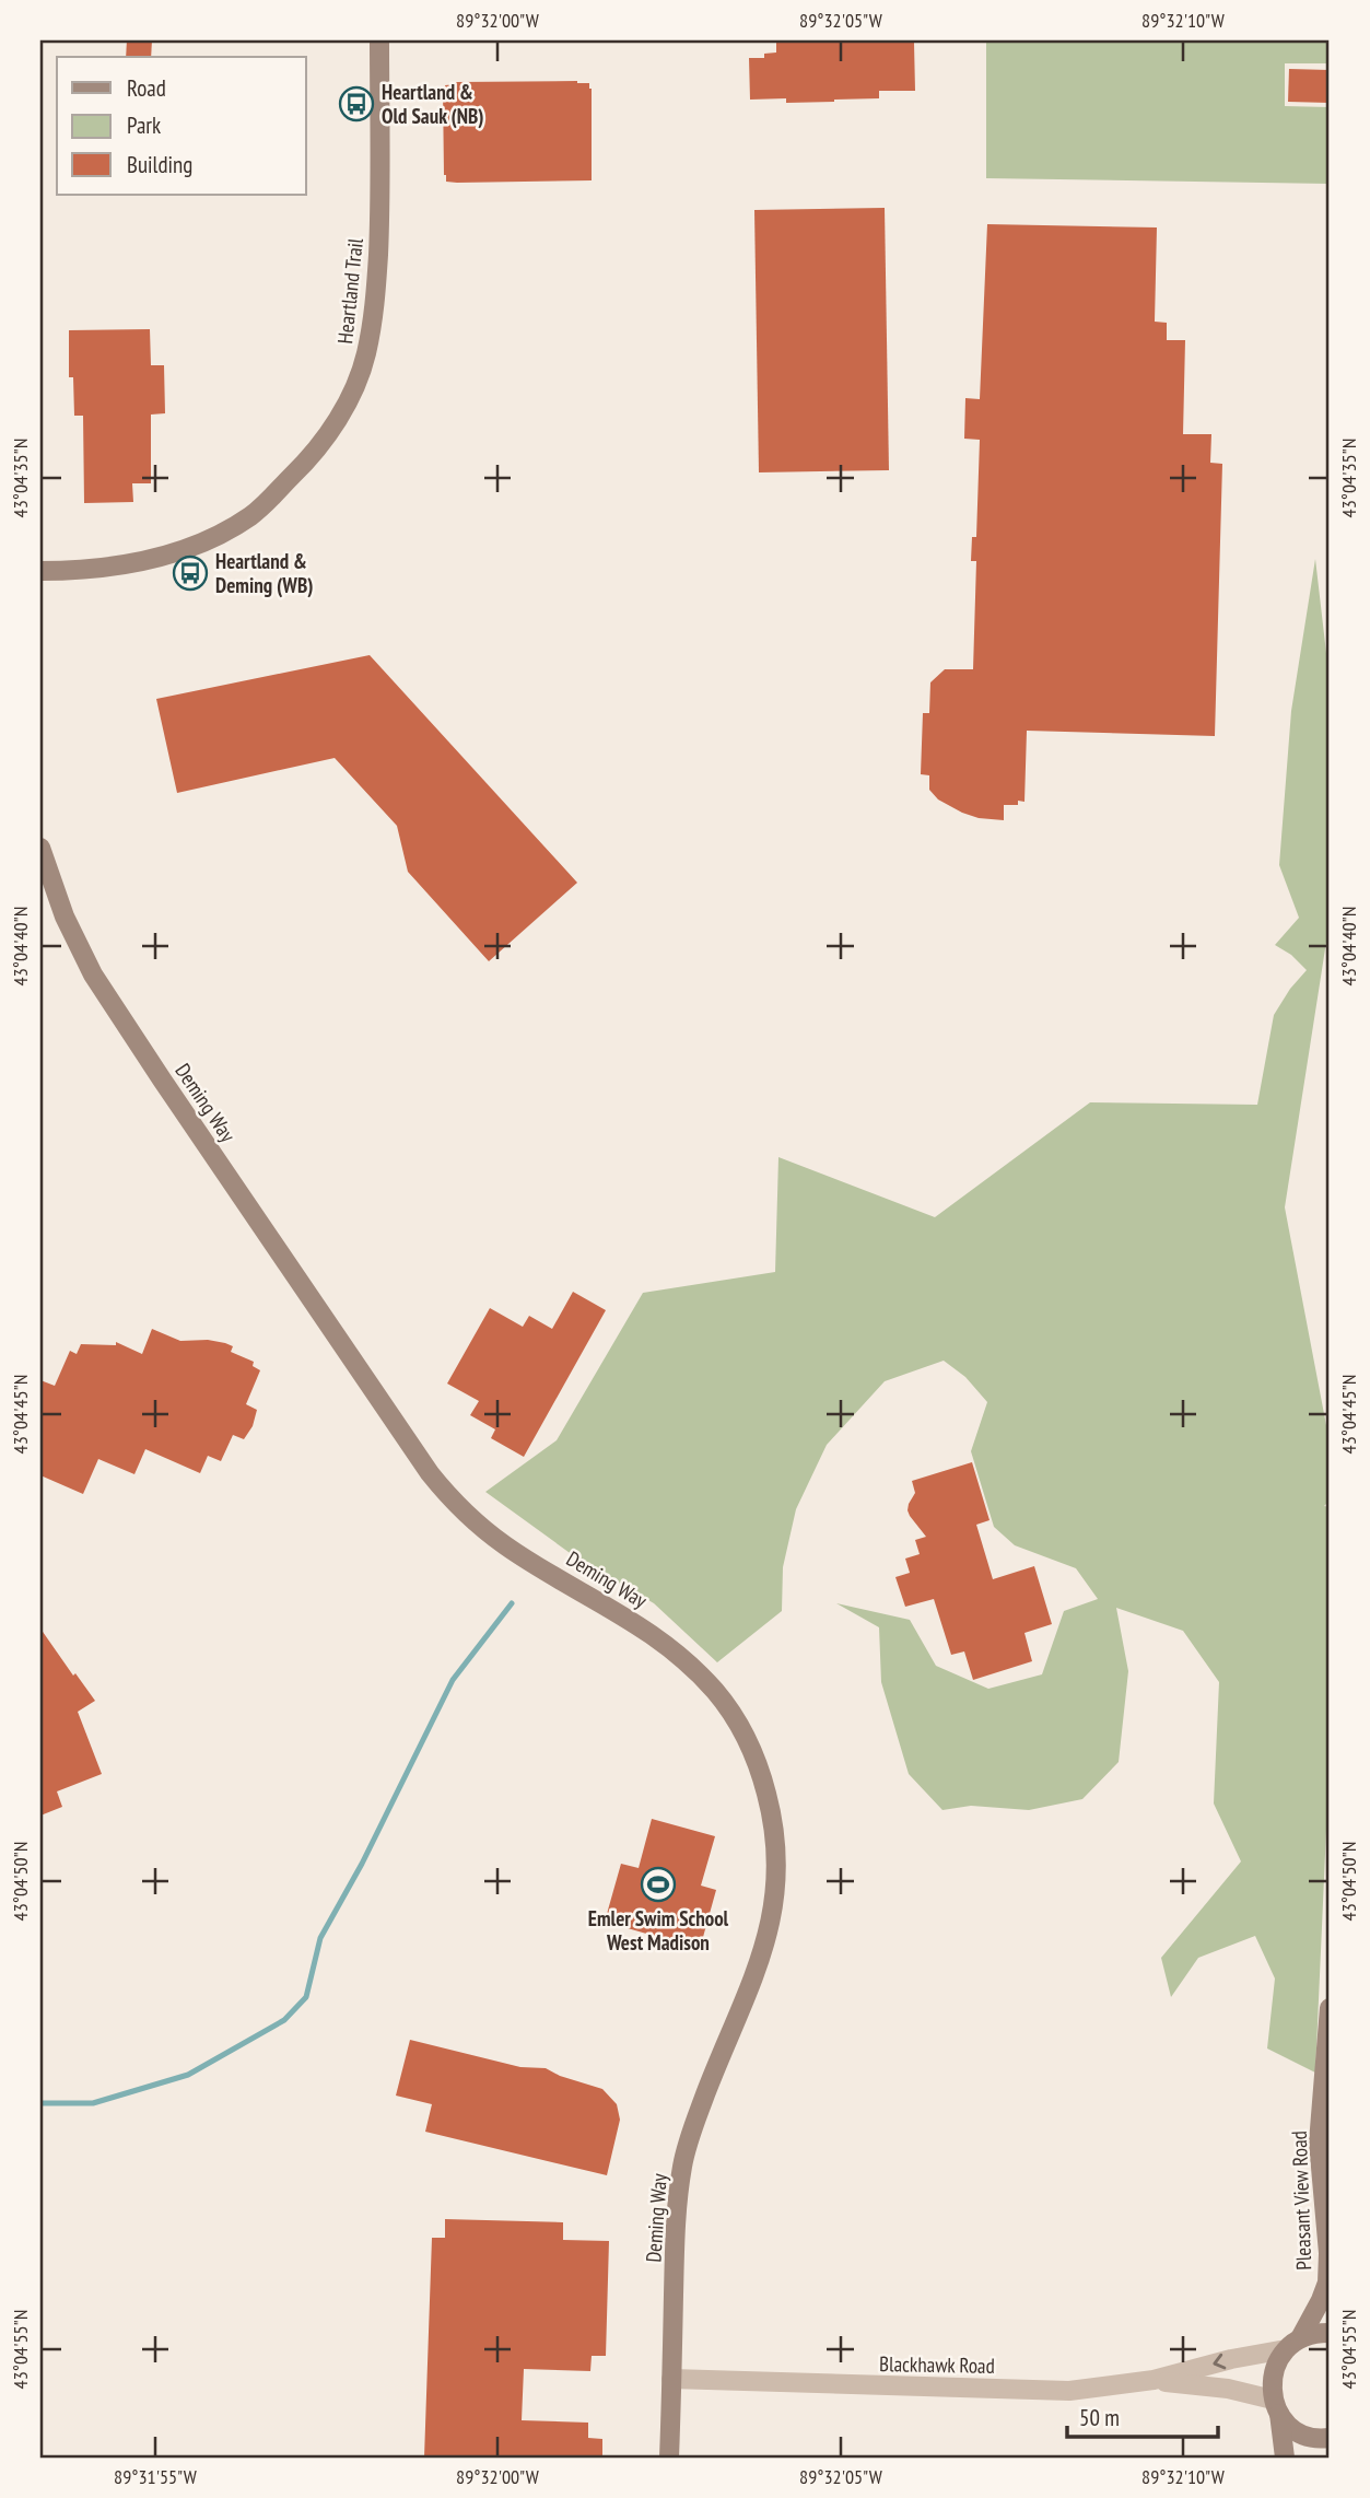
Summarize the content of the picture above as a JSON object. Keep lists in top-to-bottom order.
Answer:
{
  "streets": {
    "street": [
      "Heartland Trail",
      "Deming Way",
      "Pleasant View Road",
      "Blackhawk Road"
    ]
  },
  "crossings": [
    ["Deming Way", "Blackhawk Road"],
    ["Pleasant View Road", "Blackhawk Road"]
  ],
  "places": {
    "bus stop": ["Heartland & Old Sauk (NB)", "Heartland & Deming (WB)"],
    "sports": ["Emler Swim School West Madison"]
  },
  "legend": ["Road", "Park", "Building"],
  "scale_bar": "50 m",
  "coordinates": [
    "89°32'00\"W",
    "89°32'05\"W",
    "89°32'10\"W",
    "43°04'35\"N",
    "43°04'40\"N",
    "43°04'45\"N",
    "43°04'50\"N",
    "43°04'55\"N",
    "89°31'55\"W"
  ]
}
